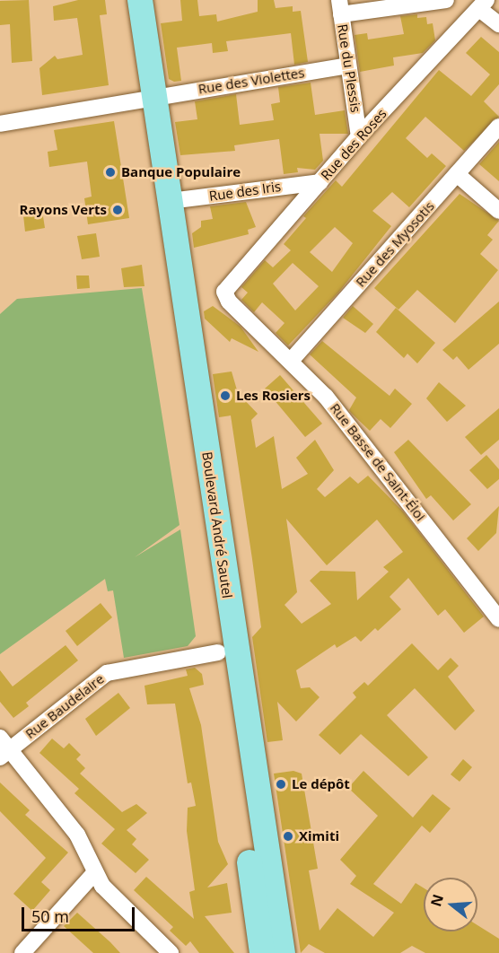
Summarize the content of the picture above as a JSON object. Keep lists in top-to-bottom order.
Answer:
{
  "streets": {
    "main road": ["Boulevard André Sautel"],
    "street": [
      "Rue du Plessis",
      "Rue des Violettes",
      "Rue des Roses",
      "Rue des Iris",
      "Rue des Myosotis",
      "Rue Basse de Saint-Éloi",
      "Rue Baudelaire"
    ]
  },
  "crossings": [
    ["Rue du Plessis", "Rue des Violettes"],
    ["Rue du Plessis", "Rue des Roses"],
    ["Rue des Violettes", "Boulevard André Sautel"],
    ["Rue des Roses", "Rue des Iris"],
    ["Rue des Roses", "Rue Basse de Saint-Éloi"],
    ["Rue des Iris", "Boulevard André Sautel"],
    ["Rue des Myosotis", "Rue Basse de Saint-Éloi"],
    ["Boulevard André Sautel", "Rue Baudelaire"]
  ],
  "places": [
    "Banque Populaire",
    "Rayons Verts",
    "Les Rosiers",
    "Le dépôt",
    "Ximiti"
  ],
  "scale_bar": "50 m",
  "north": "left"
}
